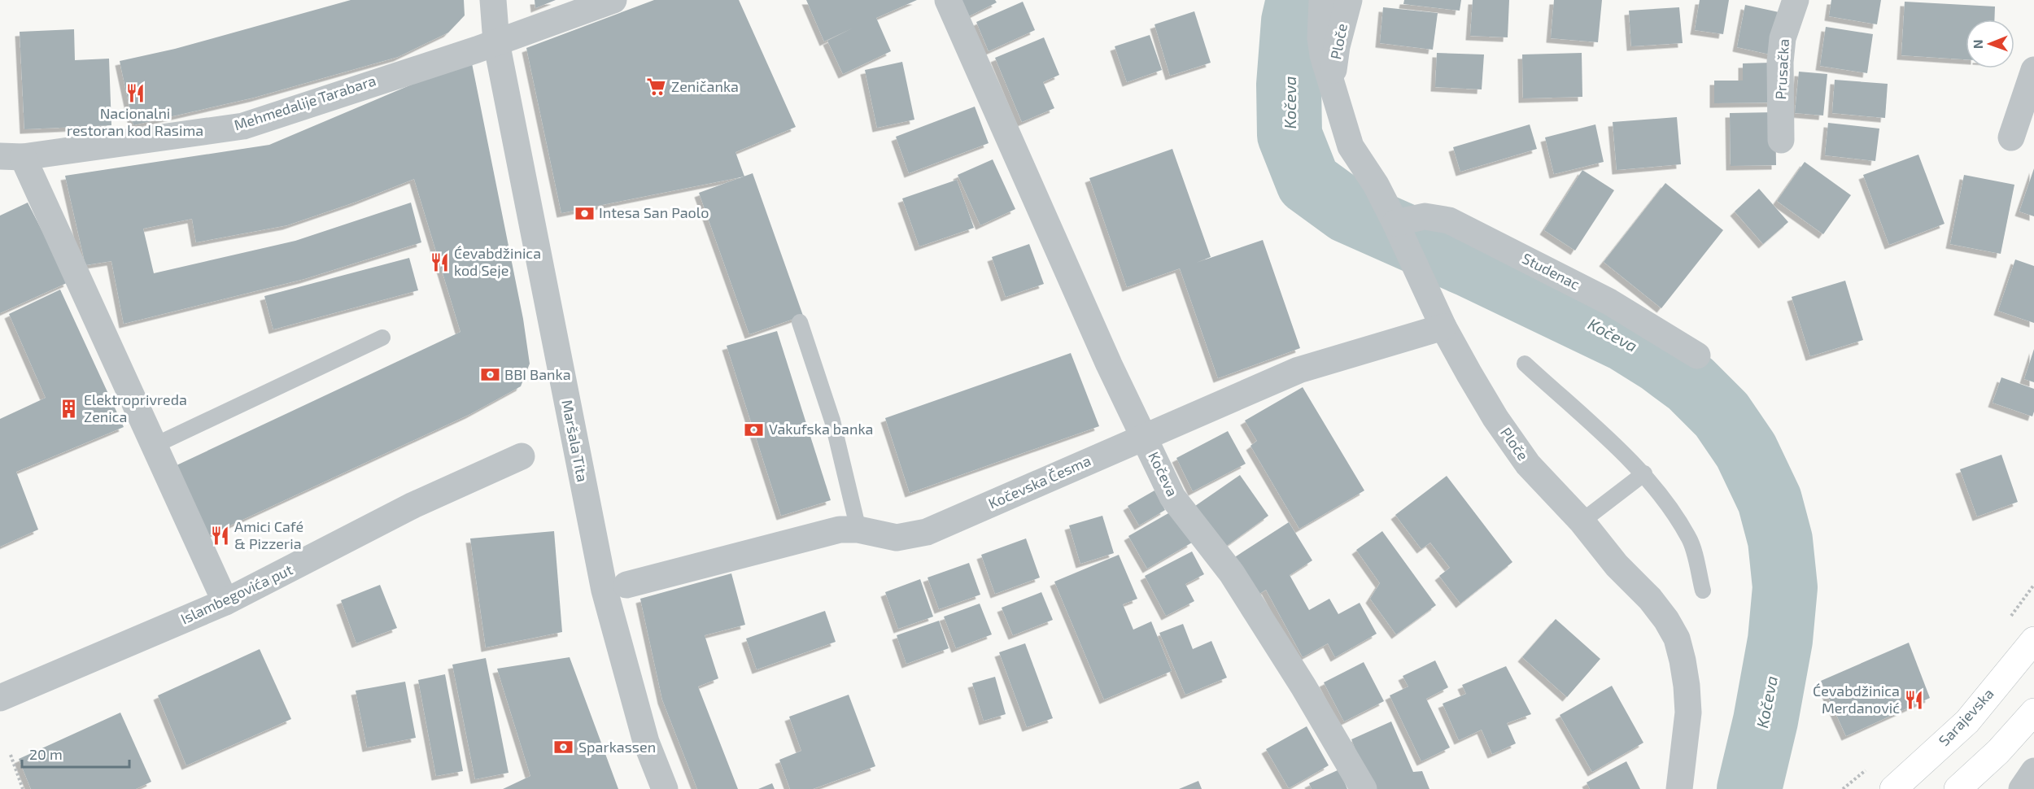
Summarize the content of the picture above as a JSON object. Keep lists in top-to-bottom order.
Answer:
{
  "streets": {
    "main road": ["Sarajevska"],
    "street": [
      "Ploče",
      "Prusačka",
      "Mehmedalije Tarabara",
      "Studenac",
      "Maršala Tita",
      "Kočeva",
      "Kočevska Česma",
      "Islambegovića put"
    ]
  },
  "crossings": [
    ["Ploče", "Studenac"],
    ["Ploče", "Kočevska Česma"],
    ["Mehmedalije Tarabara", "Maršala Tita"],
    ["Kočeva", "Kočevska Česma"]
  ],
  "water": ["Kočeva"],
  "places": {
    "supermarket": ["Zeničanka"],
    "restaurant": [
      "Nacionalni restoran kod Rasima",
      "Ćevabdžinica kod Seje",
      "Amici Café & Pizzeria",
      "Ćevabdžinica Merdanović"
    ],
    "bank": [
      "Intesa San Paolo",
      "BBI Banka",
      "Vakufska banka",
      "Sparkassen"
    ],
    "building": ["Elektroprivreda Zenica"]
  },
  "scale_bar": "20 m",
  "north": "left"
}
